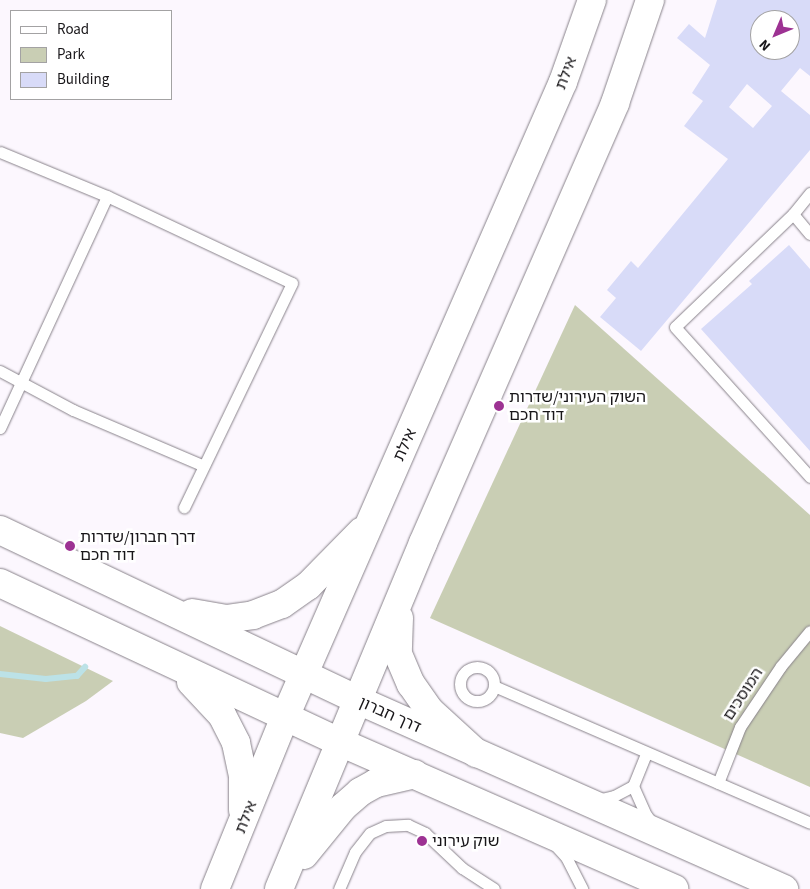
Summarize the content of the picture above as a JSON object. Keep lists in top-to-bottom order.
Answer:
{
  "streets": {
    "main road": ["אילת", "דרך חברון"],
    "lane": ["המוסכים"]
  },
  "crossings": [
    ["אילת", "דרך חברון"]
  ],
  "places": ["השוק העירוני/שדרות דוד חכם", "דרך חברון/שדרות דוד חכם", "שוק עירוני"],
  "legend": ["Road", "Park", "Building"],
  "north": "bottom left"
}
